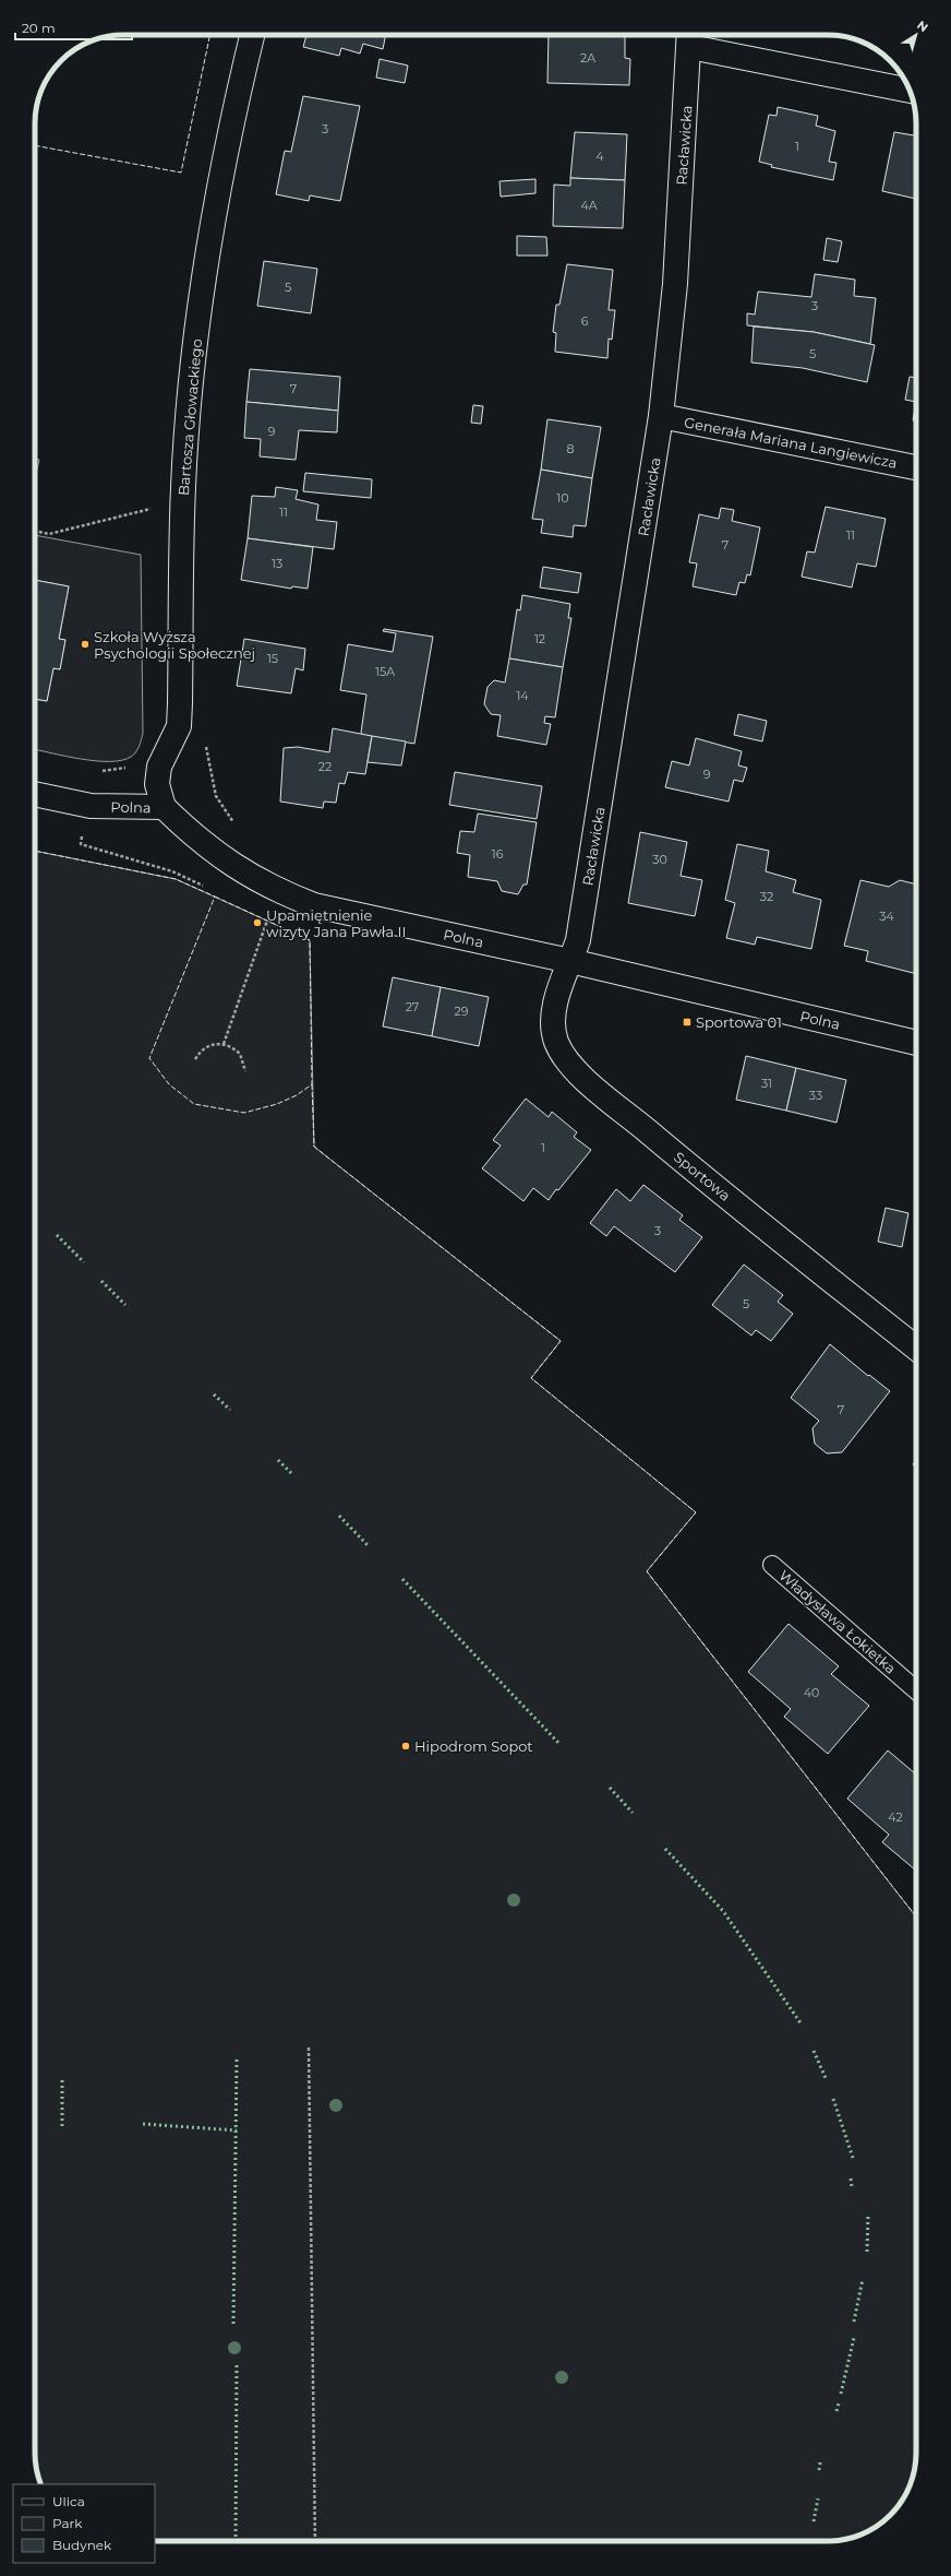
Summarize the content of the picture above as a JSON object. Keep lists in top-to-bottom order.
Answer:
{
  "streets": {
    "street": [
      "Racławicka",
      "Bartosza Głowackiego",
      "Generała Mariana Langiewicza",
      "Polna",
      "Sportowa"
    ],
    "lane": ["Władysława Łokietka"]
  },
  "crossings": [
    ["Racławicka", "Generała Mariana Langiewicza"],
    ["Racławicka", "Polna"],
    ["Racławicka", "Sportowa"],
    ["Bartosza Głowackiego", "Polna"],
    ["Polna", "Sportowa"]
  ],
  "places": {
    "other": ["Szkoła Wyższa Psychologii Społecznej", "Upamiętnienie wizyty Jana Pawła II", "Hipodrom Sopot"],
    "transit": ["Sportowa 01"]
  },
  "house_numbers": [
    "2A",
    "3",
    "1",
    "4",
    "4A",
    "5",
    "3",
    "6",
    "5",
    "7",
    "9",
    "8",
    "10",
    "11",
    "11",
    "7",
    "13",
    "12",
    "15",
    "15A",
    "14",
    "22",
    "9",
    "16",
    "30",
    "32",
    "34",
    "27",
    "29",
    "31",
    "33",
    "1",
    "3",
    "5",
    "7",
    "40",
    "42"
  ],
  "legend": ["Ulica", "Park", "Budynek"],
  "scale_bar": "20 m",
  "north": "top right"
}
